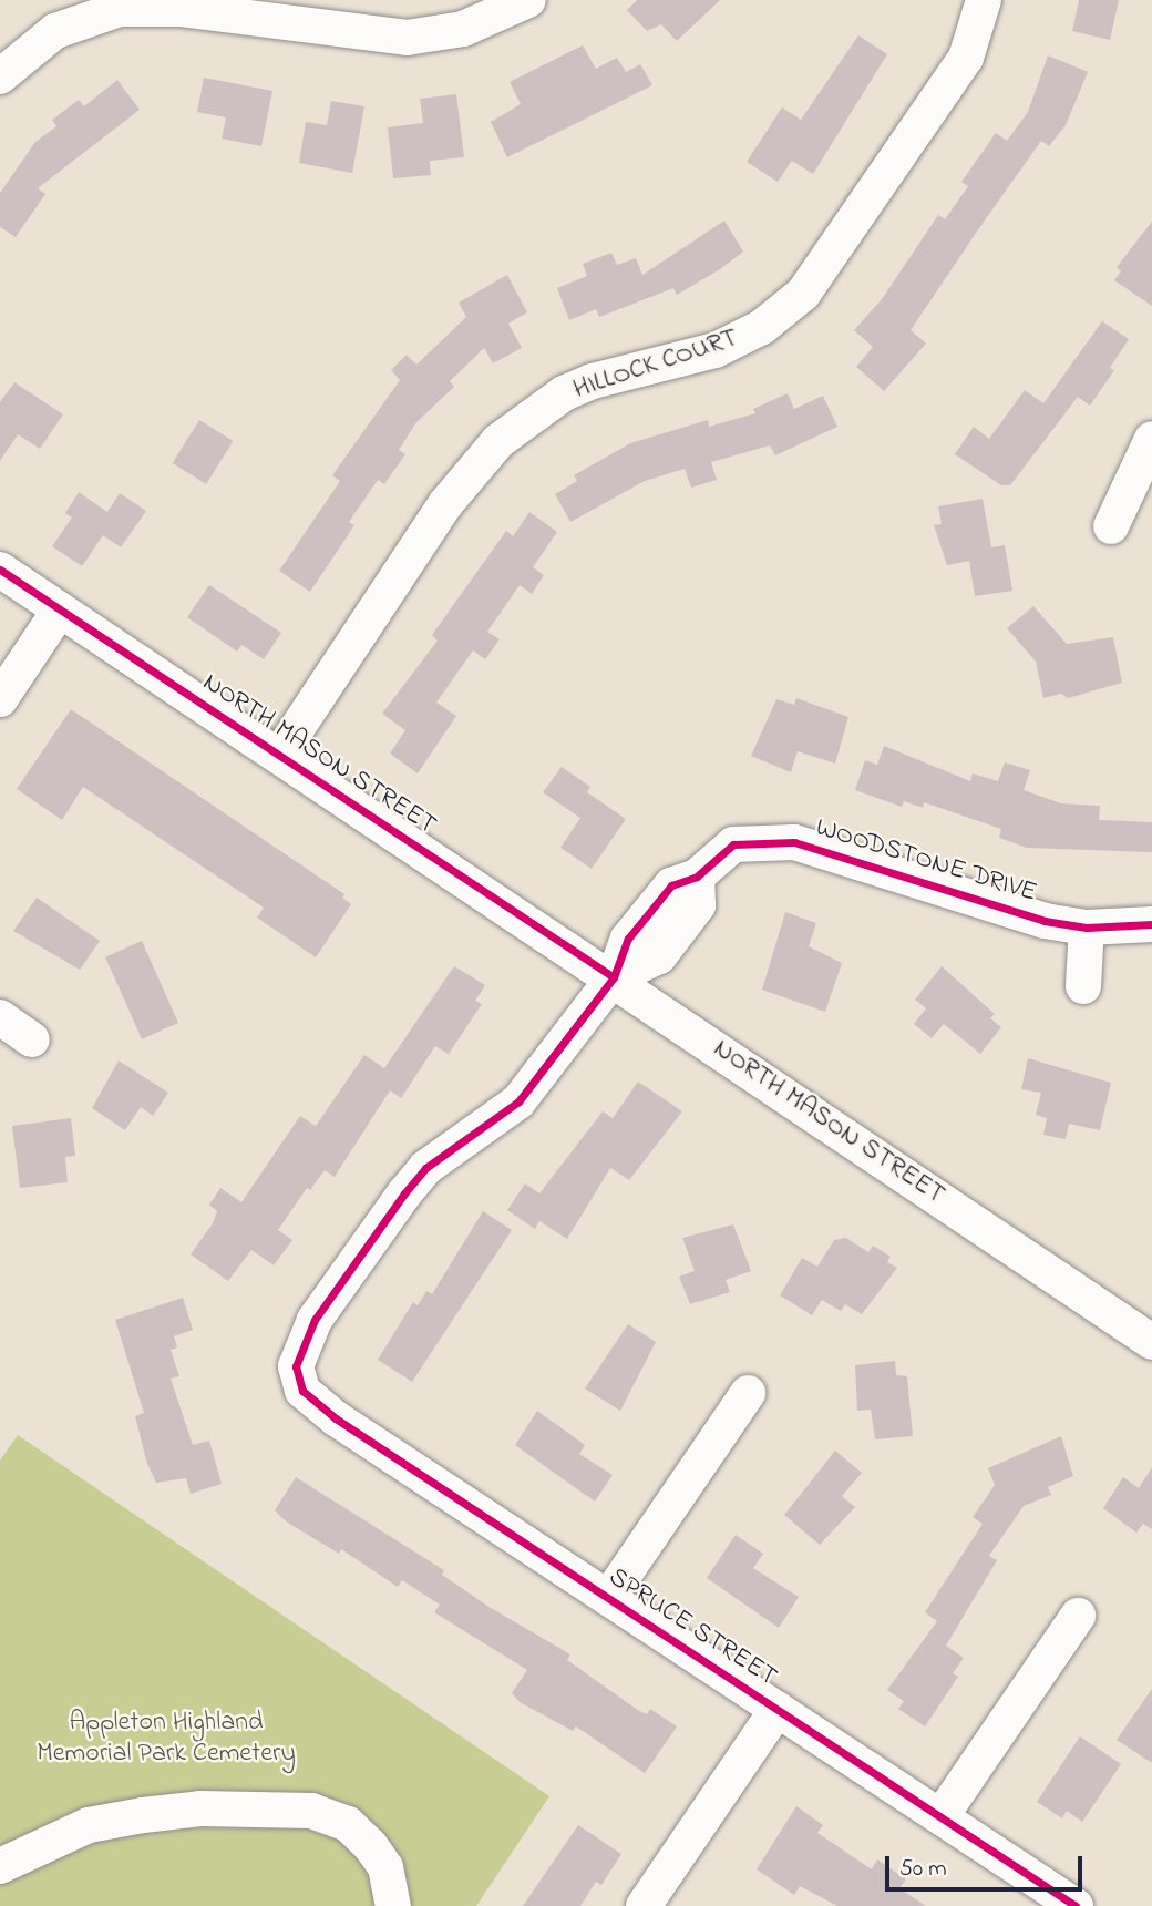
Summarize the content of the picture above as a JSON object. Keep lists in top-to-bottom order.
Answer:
{
  "streets": {
    "street": [
      "HILLOCK COURT",
      "NORTH MASON STREET",
      "WOODSTONE DRIVE",
      "SPRUCE STREET"
    ]
  },
  "crossings": [
    ["HILLOCK COURT", "NORTH MASON STREET"],
    ["NORTH MASON STREET", "WOODSTONE DRIVE"],
    ["NORTH MASON STREET", "SPRUCE STREET"],
    ["WOODSTONE DRIVE", "SPRUCE STREET"]
  ],
  "parks": ["Appleton Highland Memorial Park Cemetery"],
  "scale_bar": "50 m"
}
